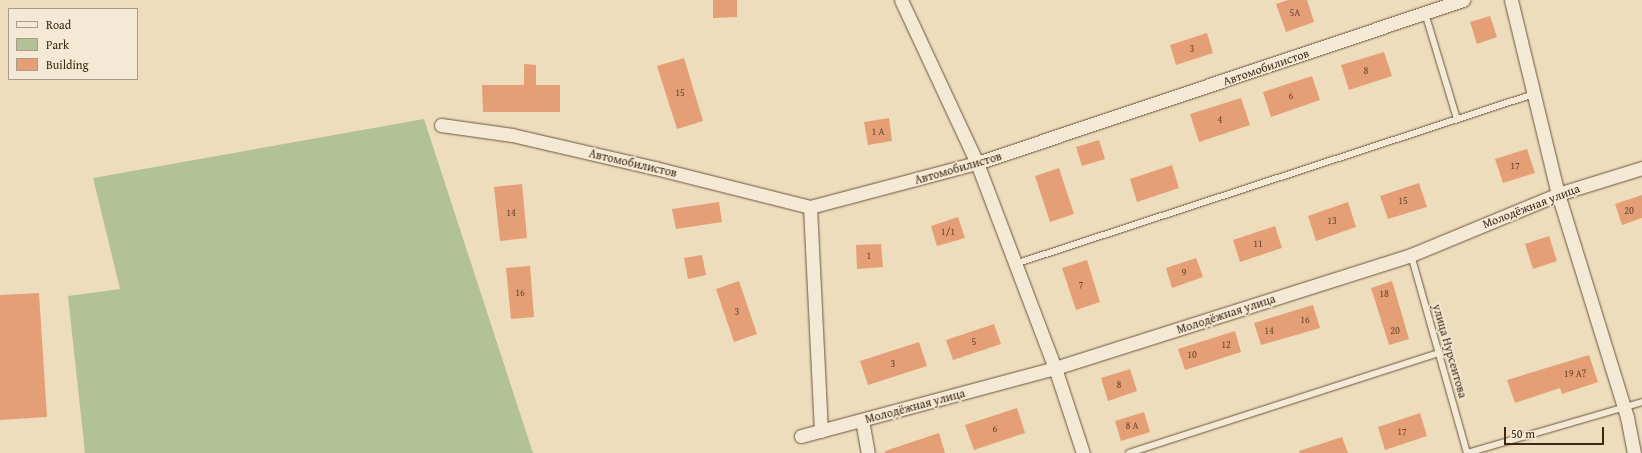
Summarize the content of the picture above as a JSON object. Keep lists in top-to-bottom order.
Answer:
{
  "streets": {
    "street": ["Автомобилистов", "Молодёжная улица"],
    "lane": ["улица Нурсеитова"]
  },
  "crossings": [
    ["Молодёжная улица", "улица Нурсеитова"]
  ],
  "house_numbers": [
    "5А",
    "3",
    "8",
    "15",
    "6",
    "4",
    "1 А",
    "17",
    "15",
    "20",
    "14",
    "13",
    "1/1",
    "11",
    "1",
    "9",
    "7",
    "16",
    "18",
    "3",
    "16",
    "14",
    "20",
    "5",
    "12",
    "10",
    "3",
    "19 А?",
    "8",
    "8 А",
    "6",
    "17"
  ],
  "legend": ["Road", "Park", "Building"],
  "scale_bar": "50 m"
}
